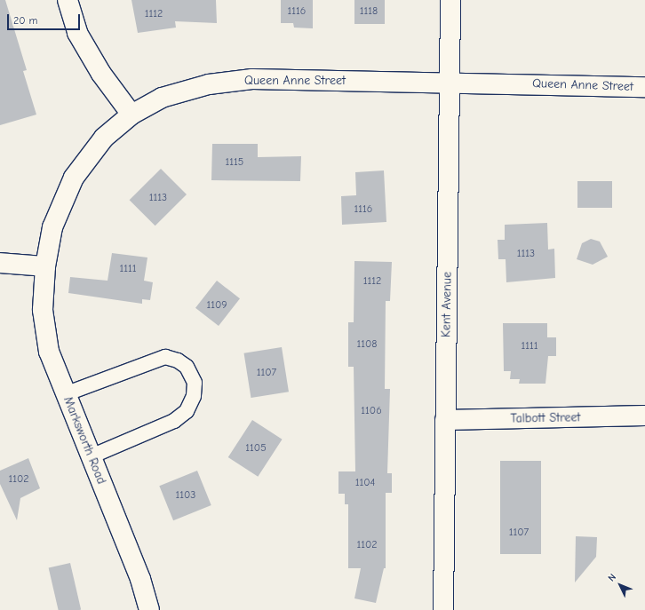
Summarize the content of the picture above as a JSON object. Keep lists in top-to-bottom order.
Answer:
{
  "streets": {
    "street": [
      "Queen Anne Street",
      "Kent Avenue",
      "Talbott Street",
      "Marksworth Road"
    ]
  },
  "crossings": [
    ["Queen Anne Street", "Kent Avenue"],
    ["Queen Anne Street", "Marksworth Road"],
    ["Kent Avenue", "Talbott Street"]
  ],
  "house_numbers": [
    "1116",
    "1118",
    "1112",
    "1115",
    "1113",
    "1116",
    "1113",
    "1111",
    "1112",
    "1109",
    "1108",
    "1111",
    "1107",
    "1106",
    "1105",
    "1102",
    "1104",
    "1103",
    "1107",
    "1102"
  ],
  "scale_bar": "20 m",
  "north": "top left"
}
